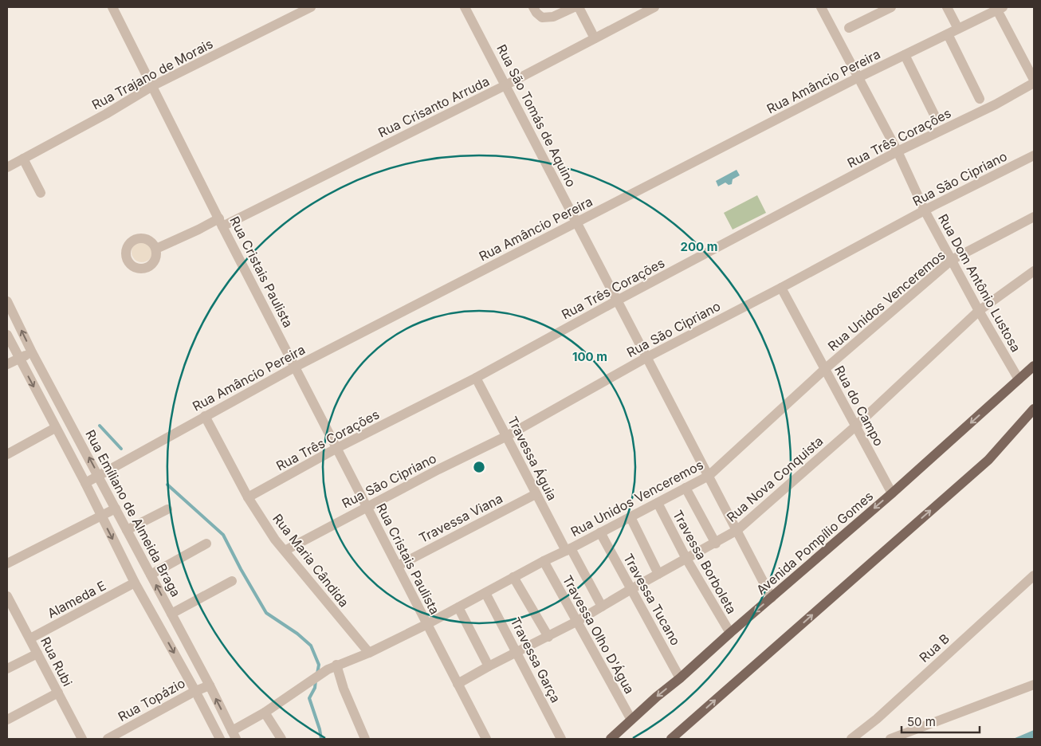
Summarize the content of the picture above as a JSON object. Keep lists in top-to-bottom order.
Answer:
{
  "streets": {
    "main road": ["Avenida Pompílio Gomes"],
    "street": [
      "Rua Trajano de Morais",
      "Rua Amâncio Pereira",
      "Rua Crisanto Arruda",
      "Rua São Tomás de Aquino",
      "Rua Três Corações",
      "Rua São Cipriano",
      "Rua Cristais Paulista",
      "Rua Dom Antônio Lustosa",
      "Rua Unidos Venceremos",
      "Rua do Campo",
      "Travessa Águia",
      "Rua Nova Conquista",
      "Rua Emíliano de Almeida Braga",
      "Travessa Viana",
      "Rua Maria Cândida",
      "Travessa Borboleta",
      "Alameda E",
      "Travessa Tucano",
      "Travessa Olho D'Água",
      "Rua B",
      "Travessa Garça",
      "Rua Rubi",
      "Rua Topázio"
    ]
  },
  "crossings": [
    ["Rua Trajano de Morais", "Rua Cristais Paulista"],
    ["Rua Amâncio Pereira", "Rua São Tomás de Aquino"],
    ["Rua Amâncio Pereira", "Rua Cristais Paulista"],
    ["Rua Amâncio Pereira", "Rua Dom Antônio Lustosa"],
    ["Rua Amâncio Pereira", "Rua Emíliano de Almeida Braga"],
    ["Rua Amâncio Pereira", "Rua Maria Cândida"],
    ["Rua Crisanto Arruda", "Rua São Tomás de Aquino"],
    ["Rua Crisanto Arruda", "Rua Cristais Paulista"],
    ["Rua São Tomás de Aquino", "Rua Três Corações"],
    ["Rua São Tomás de Aquino", "Rua São Cipriano"],
    ["Rua São Tomás de Aquino", "Rua Unidos Venceremos"],
    ["Rua São Tomás de Aquino", "Rua Nova Conquista"],
    ["Rua São Tomás de Aquino", "Avenida Pompílio Gomes"],
    ["Rua Três Corações", "Rua Cristais Paulista"],
    ["Rua Três Corações", "Rua Dom Antônio Lustosa"],
    ["Rua Três Corações", "Travessa Águia"],
    ["Rua Três Corações", "Rua Maria Cândida"],
    ["Rua São Cipriano", "Rua Cristais Paulista"],
    ["Rua São Cipriano", "Rua Dom Antônio Lustosa"],
    ["Rua São Cipriano", "Rua do Campo"],
    ["Rua São Cipriano", "Travessa Águia"],
    ["Rua São Cipriano", "Rua Maria Cândida"],
    ["Rua Cristais Paulista", "Rua Unidos Venceremos"],
    ["Rua Cristais Paulista", "Rua Nova Conquista"],
    ["Rua Cristais Paulista", "Travessa Viana"],
    ["Rua Dom Antônio Lustosa", "Rua Unidos Venceremos"],
    ["Rua Dom Antônio Lustosa", "Rua Nova Conquista"],
    ["Rua Dom Antônio Lustosa", "Avenida Pompílio Gomes"],
    ["Rua Unidos Venceremos", "Rua do Campo"],
    ["Rua Unidos Venceremos", "Travessa Águia"],
    ["Rua Unidos Venceremos", "Rua Emíliano de Almeida Braga"],
    ["Rua Unidos Venceremos", "Rua Maria Cândida"],
    ["Rua Unidos Venceremos", "Travessa Borboleta"],
    ["Rua Unidos Venceremos", "Travessa Tucano"],
    ["Rua Unidos Venceremos", "Travessa Olho D'Água"],
    ["Rua Unidos Venceremos", "Travessa Garça"],
    ["Rua do Campo", "Rua Nova Conquista"],
    ["Rua do Campo", "Avenida Pompílio Gomes"],
    ["Travessa Águia", "Rua Nova Conquista"],
    ["Travessa Águia", "Travessa Viana"],
    ["Rua Nova Conquista", "Travessa Borboleta"],
    ["Rua Nova Conquista", "Travessa Tucano"],
    ["Rua Nova Conquista", "Travessa Olho D'Água"],
    ["Rua Nova Conquista", "Travessa Garça"],
    ["Rua Emíliano de Almeida Braga", "Rua Topázio"],
    ["Avenida Pompílio Gomes", "Travessa Borboleta"],
    ["Avenida Pompílio Gomes", "Travessa Tucano"],
    ["Avenida Pompílio Gomes", "Travessa Olho D'Água"],
    ["Alameda E", "Rua Rubi"]
  ],
  "scale_bar": "50 m",
  "rings": ["200 m", "100 m"]
}
